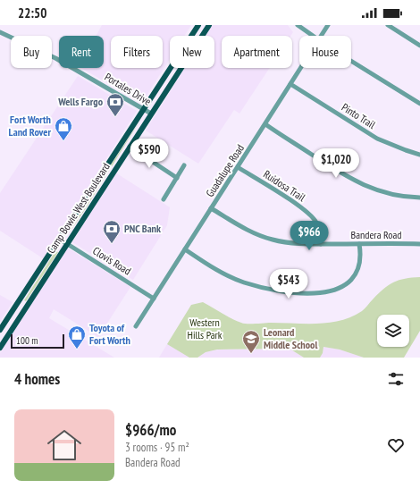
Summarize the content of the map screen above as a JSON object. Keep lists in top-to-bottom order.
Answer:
{
  "streets": {
    "main road": ["Camp Bowie West Boulevard"],
    "street": [
      "Portales Drive",
      "Pinto Trail",
      "Guadalupe Road",
      "Ruidosa Trail",
      "Bandera Road",
      "Clovis Road"
    ]
  },
  "crossings": [
    ["Portales Drive", "Camp Bowie West Boulevard"],
    ["Pinto Trail", "Guadalupe Road"],
    ["Guadalupe Road", "Ruidosa Trail"],
    ["Guadalupe Road", "Bandera Road"],
    ["Guadalupe Road", "Clovis Road"],
    ["Ruidosa Trail", "Bandera Road"],
    ["Camp Bowie West Boulevard", "Clovis Road"]
  ],
  "parks": ["Western Hills Park"],
  "places": {
    "bank": ["Wells Fargo", "PNC Bank"],
    "shop": ["Fort Worth Land Rover", "Toyota of Fort Worth"],
    "school or university": ["Leonard Middle School"]
  },
  "scale_bar": "100 m",
  "page": {
    "status": "22:50",
    "chip": [
      "Buy",
      "Rent",
      "Filters",
      "New",
      "Apartment",
      "House"
    ],
    "price": [
      "$590",
      "$1,020",
      "$966",
      "$543"
    ],
    "scale": "100 m",
    "heading": "4 homes",
    "list": [
      {
        "name": "$966/mo",
        "note": "3 rooms · 95 m² · Bandera Road"
      }
    ]
  }
}
